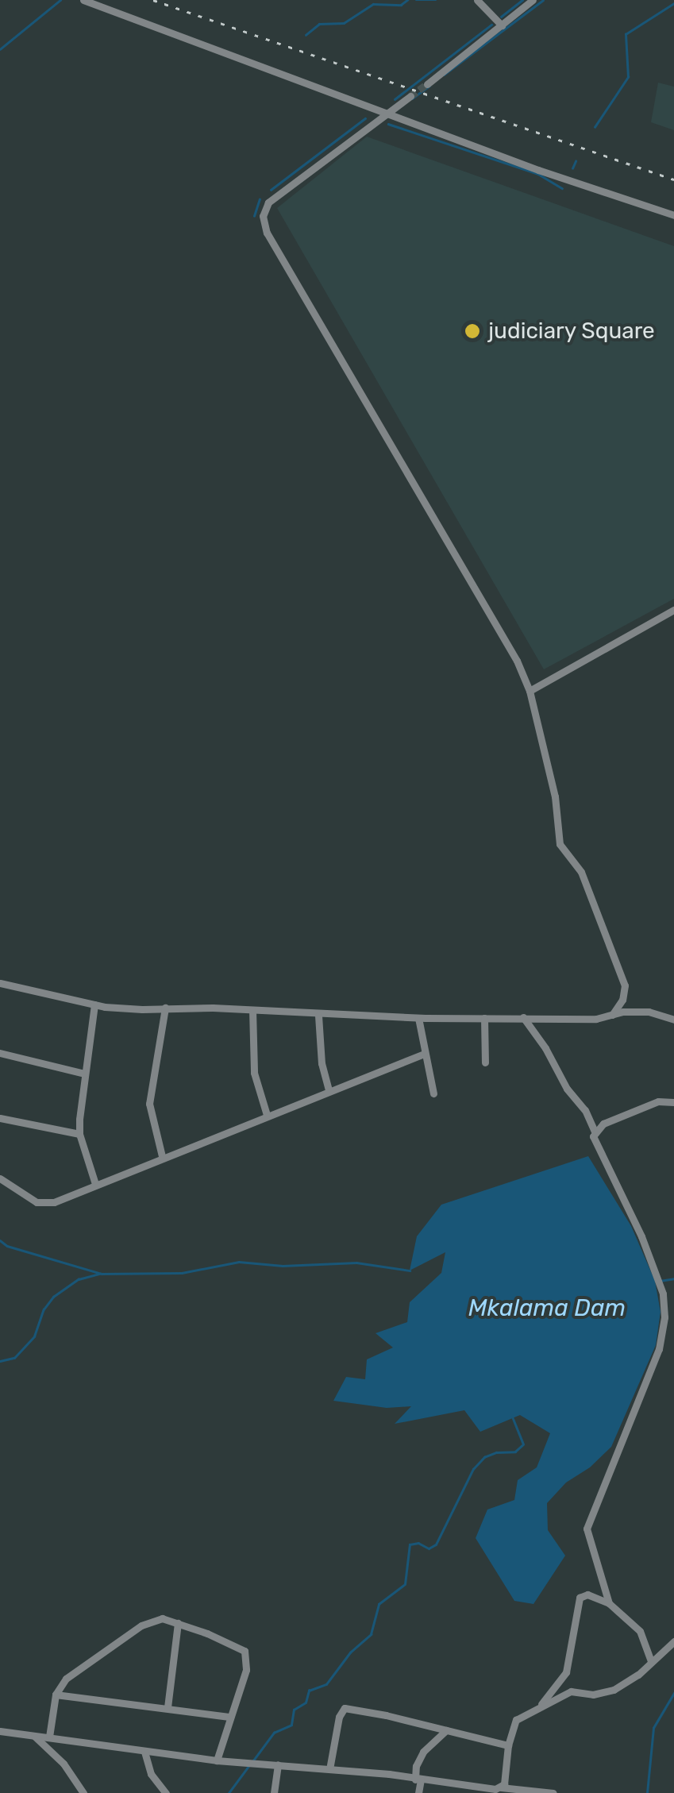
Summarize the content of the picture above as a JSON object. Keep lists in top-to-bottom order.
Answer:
{
  "water": ["Mkalama Dam"],
  "places": ["judiciary Square"]
}
